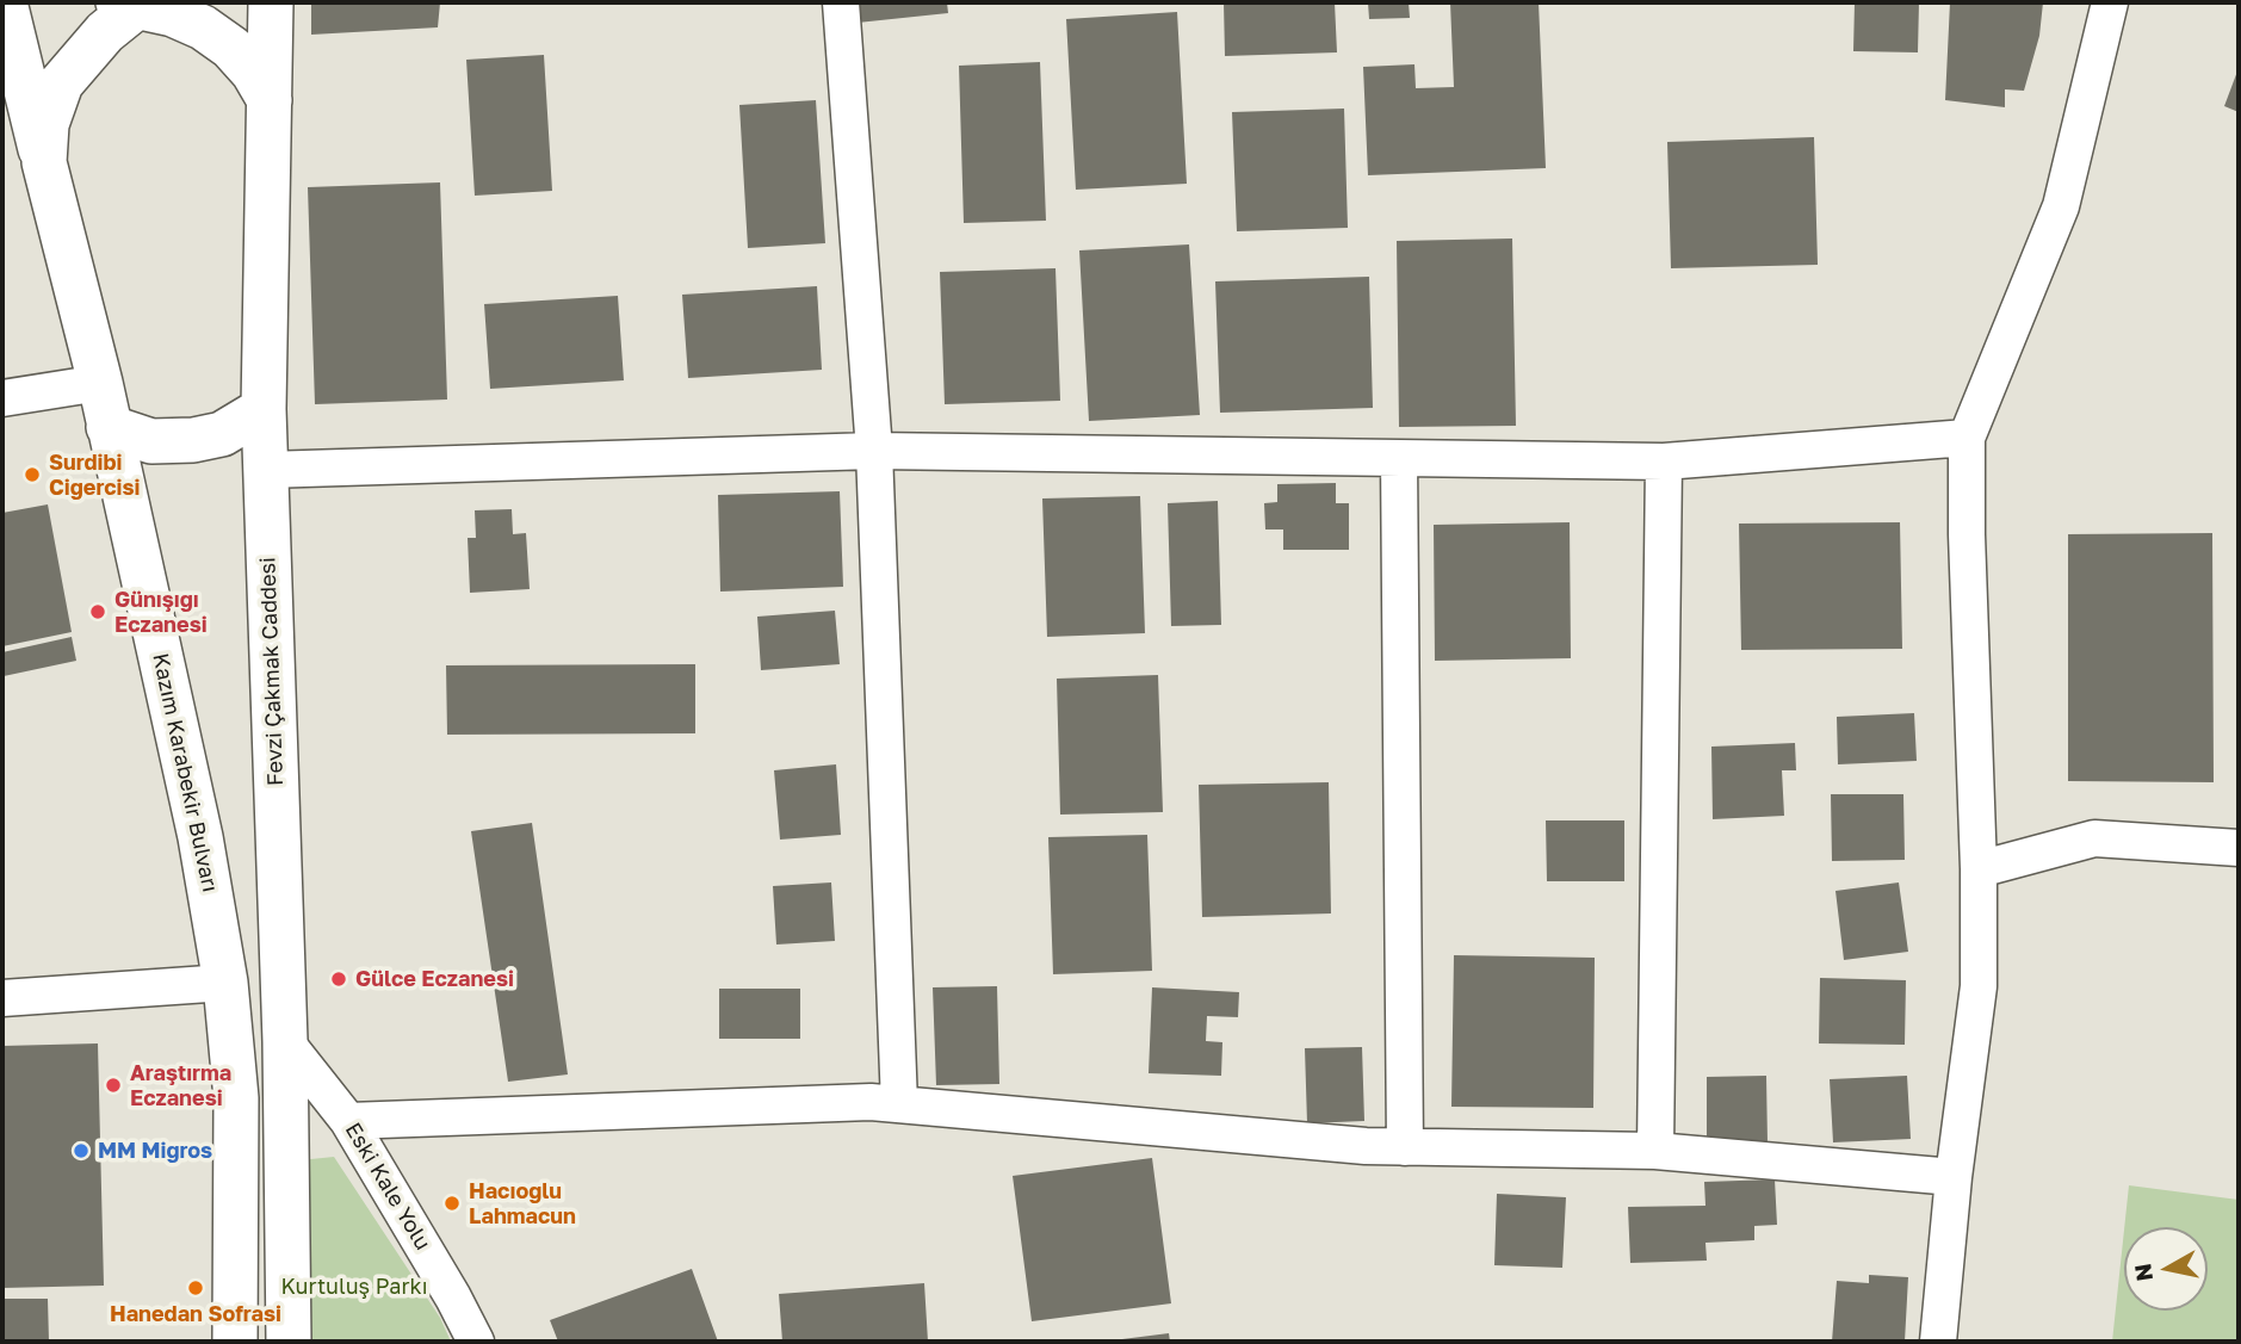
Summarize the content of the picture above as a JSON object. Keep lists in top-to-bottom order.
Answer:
{
  "streets": {
    "main road": ["Fevzi Çakmak Caddesi", "Kazım Karabekir Bulvarı"],
    "street": ["Eski Kale Yolu"]
  },
  "crossings": [
    ["Fevzi Çakmak Caddesi", "Eski Kale Yolu"]
  ],
  "parks": ["Kurtuluş Parkı"],
  "places": [
    "Surdibi Ciğercisi",
    "Günışığı Eczanesi",
    "Gülce Eczanesi",
    "Araştırma Eczanesi",
    "MM Migros",
    "Hacıoğlu Lahmacun",
    "Hanedan Sofrasi"
  ],
  "north": "left"
}
